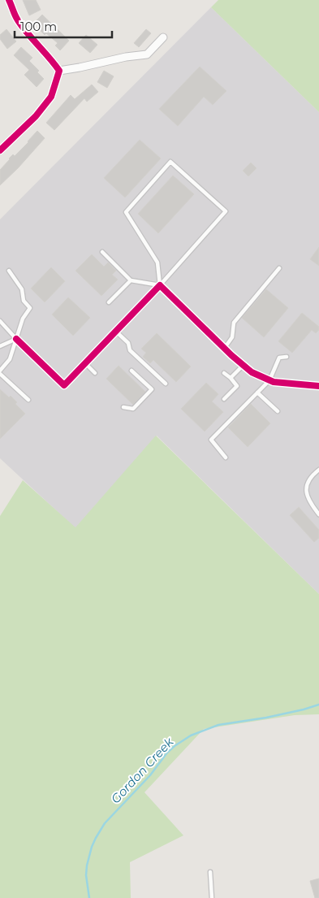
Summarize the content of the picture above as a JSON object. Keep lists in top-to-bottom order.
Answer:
{
  "water": ["Gordon Creek"],
  "scale_bar": "100 m"
}
